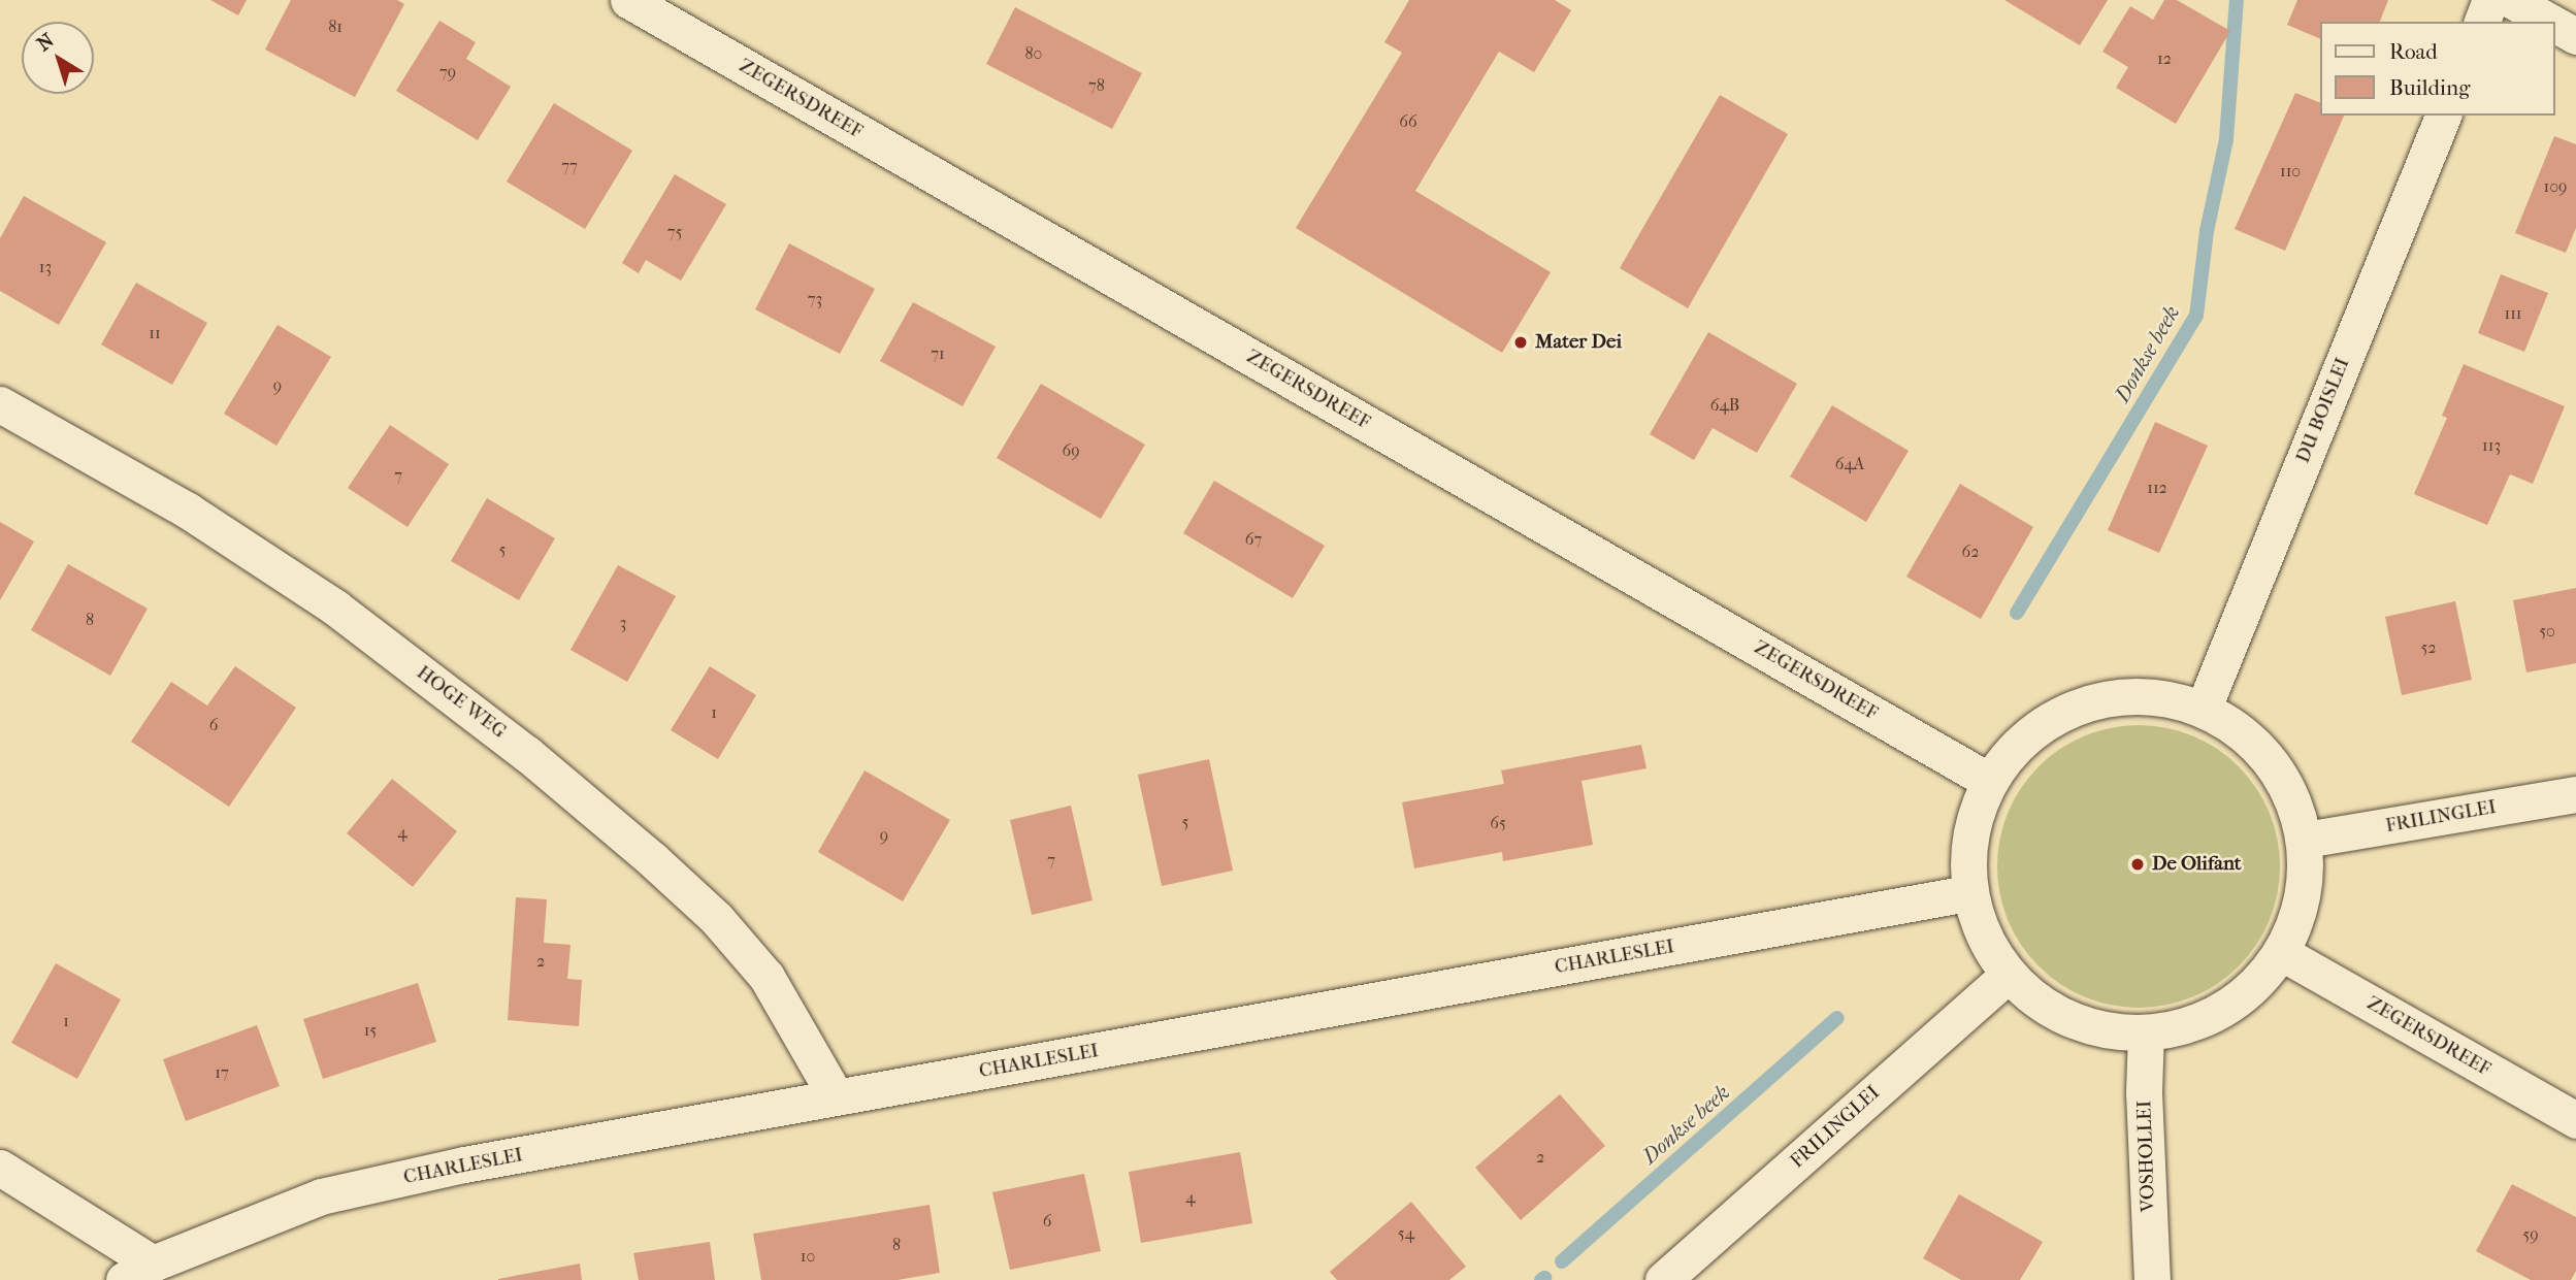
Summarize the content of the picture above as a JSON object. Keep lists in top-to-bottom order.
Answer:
{
  "streets": {
    "street": [
      "ZEGERSDREEF",
      "DU BOISLEI",
      "HOGE WEG",
      "FRILINGLEI",
      "CHARLESLEI",
      "VOSHOLLEI"
    ]
  },
  "crossings": [
    ["HOGE WEG", "CHARLESLEI"]
  ],
  "water": ["Donkse beek"],
  "places": ["Mater Dei", "De Olifant"],
  "house_numbers": [
    "81",
    "80",
    "12",
    "79",
    "78",
    "66",
    "77",
    "110",
    "109",
    "75",
    "13",
    "73",
    "111",
    "11",
    "71",
    "9",
    "64B",
    "113",
    "69",
    "64A",
    "7",
    "112",
    "67",
    "5",
    "62",
    "8",
    "3",
    "50",
    "52",
    "1",
    "6",
    "5",
    "65",
    "4",
    "9",
    "7",
    "2",
    "1",
    "15",
    "17",
    "2",
    "4",
    "6",
    "54",
    "59",
    "8",
    "10"
  ],
  "legend": ["Road", "Building"],
  "north": "top left"
}
